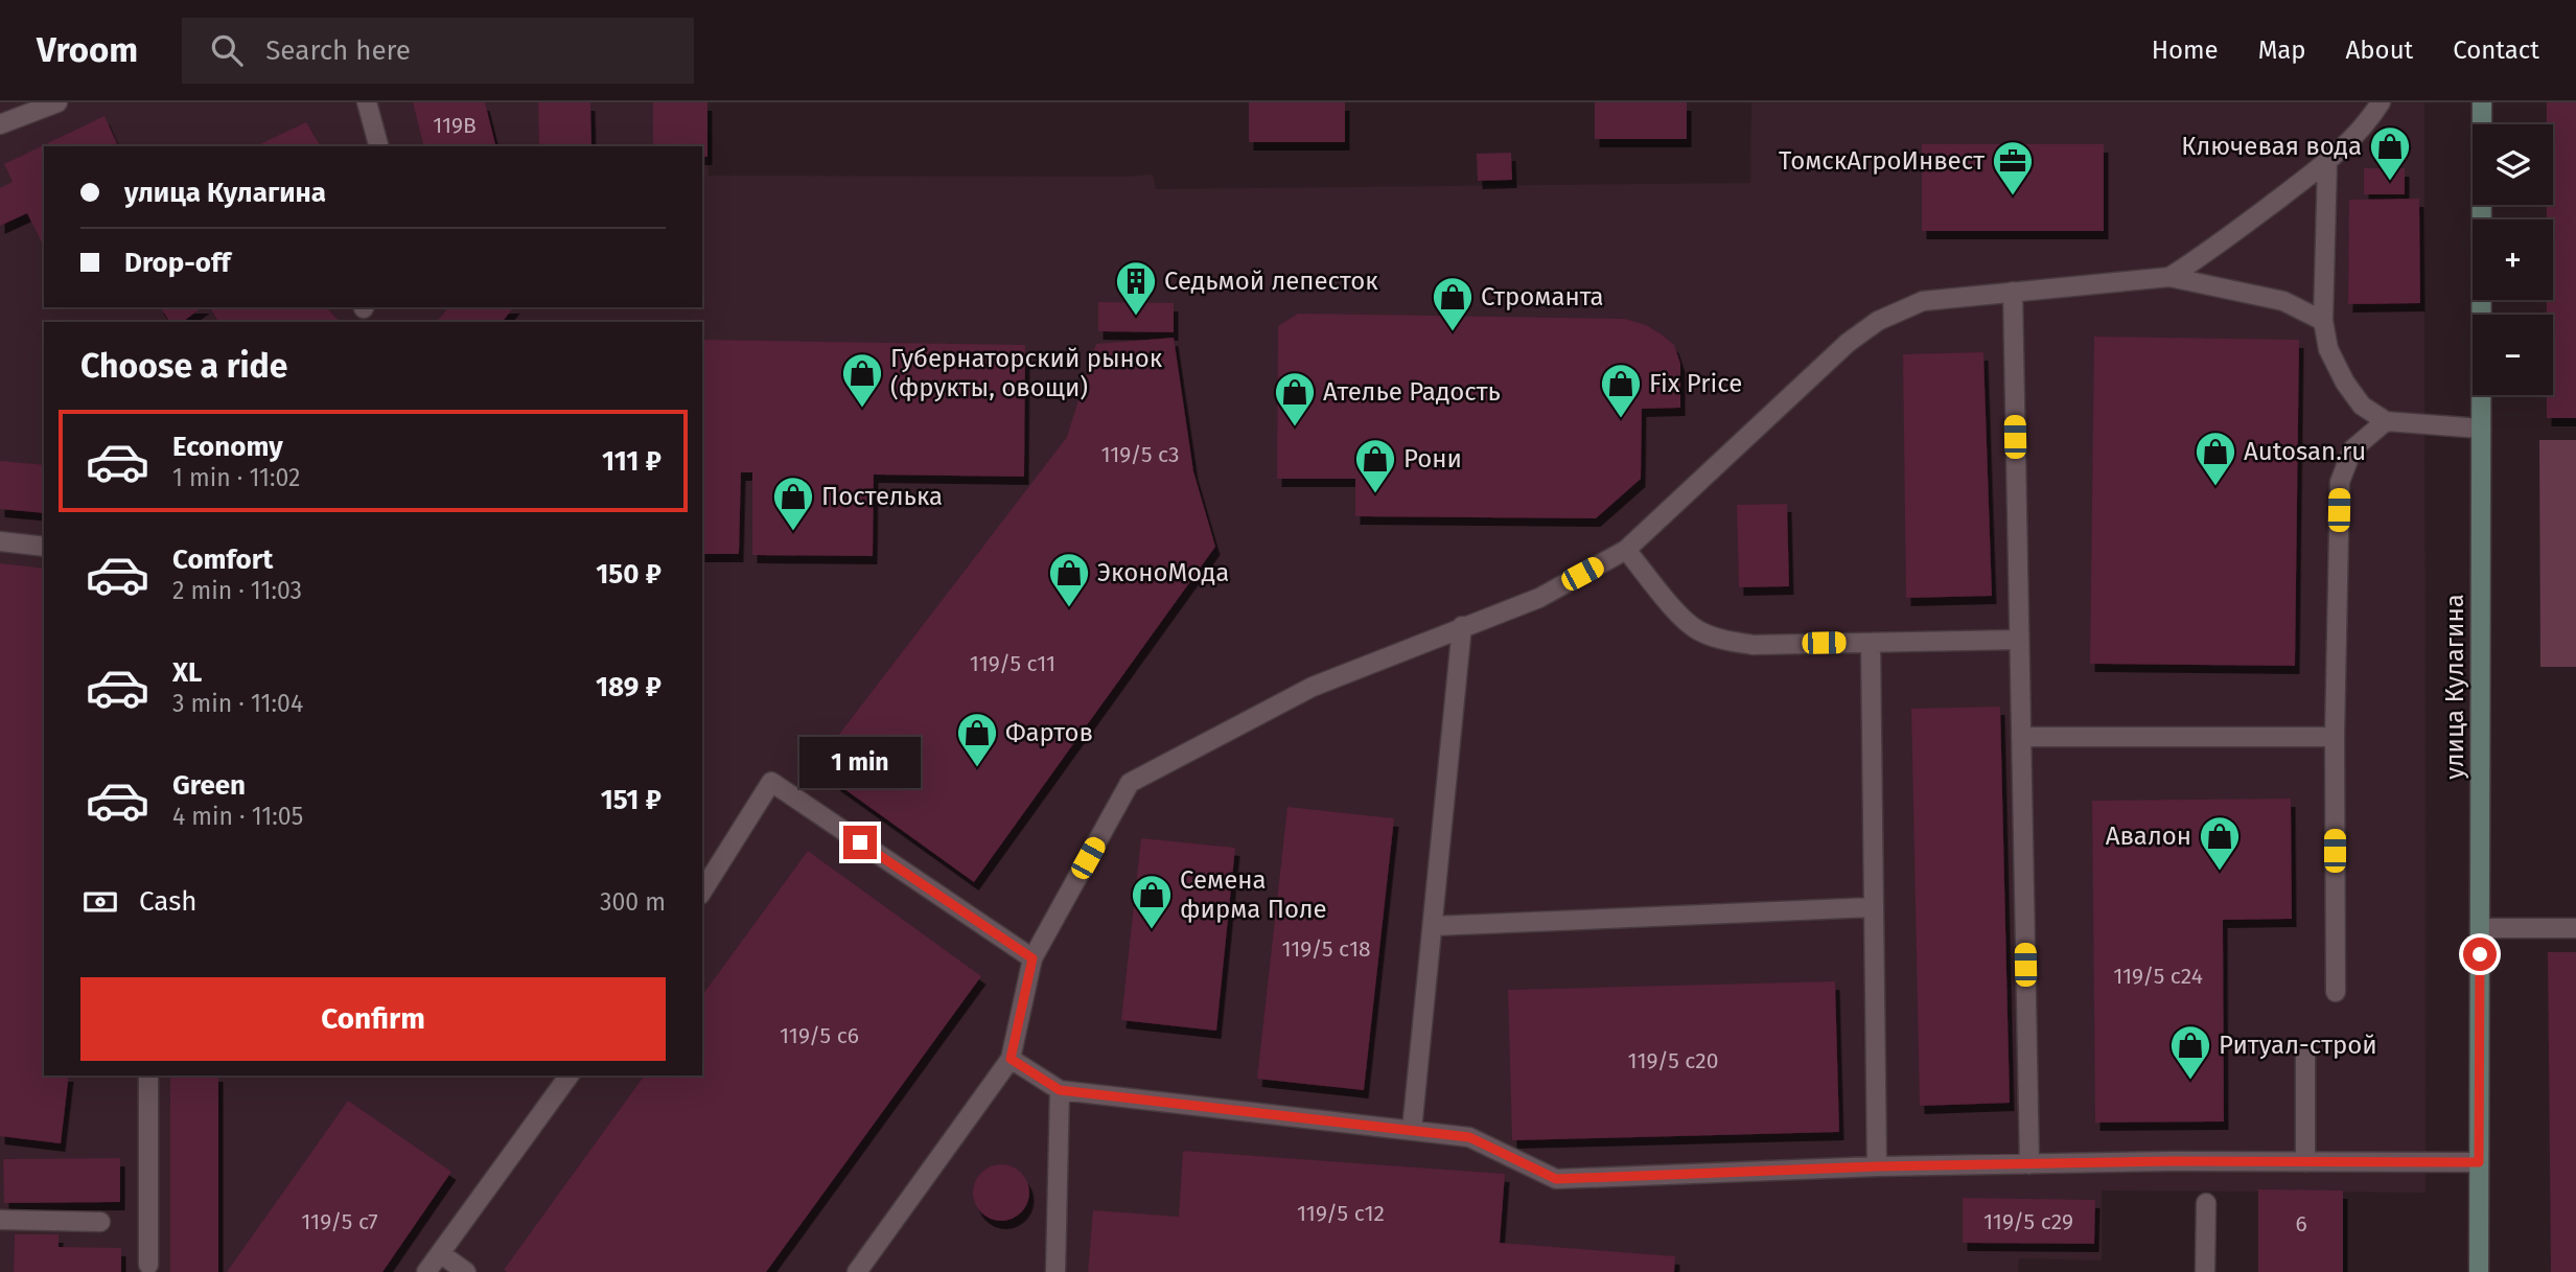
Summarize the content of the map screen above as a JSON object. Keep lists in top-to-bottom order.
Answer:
{
  "streets": {
    "street": ["улица Кулагина"]
  },
  "places": {
    "shop": [
      "Ключевая вода",
      "Строманта",
      "Губернаторский рынок (фрукты, овощи)",
      "Fix Price",
      "Ателье Радость",
      "Autosan.ru",
      "Рони",
      "Постелька",
      "ЭконоМода",
      "Фартов",
      "Авалон",
      "Семена фирма Поле",
      "Ритуал-строй"
    ],
    "office": ["ТомскАгроИнвест"],
    "building": ["Седьмой лепесток"]
  },
  "house_numbers": [
    "119В",
    "119/5 с3",
    "119/5 с11",
    "119/5 с18",
    "119/5 с24",
    "119/5 с6",
    "119/5 с20",
    "119/5 с12",
    "119/5 с7",
    "119/5 с29",
    "6"
  ],
  "page": {
    "header": "Vroom",
    "search": "Search here",
    "nav": [
      "Home",
      "Map",
      "About",
      "Contact"
    ],
    "map_buttons": ["+", "−"],
    "banner": ["улица Кулагина", "Drop-off"],
    "heading": "Choose a ride",
    "list": [
      {
        "name": "Economy",
        "note": "1 min · 11:02",
        "value": "111 ₽"
      },
      {
        "name": "Comfort",
        "note": "2 min · 11:03",
        "value": "150 ₽"
      },
      {
        "name": "XL",
        "note": "3 min · 11:04",
        "value": "189 ₽"
      },
      {
        "name": "Green",
        "note": "4 min · 11:05",
        "value": "151 ₽"
      }
    ],
    "bubble": "1 min",
    "pay": ["Cash", "300 m"],
    "buttons": "Confirm"
  }
}
